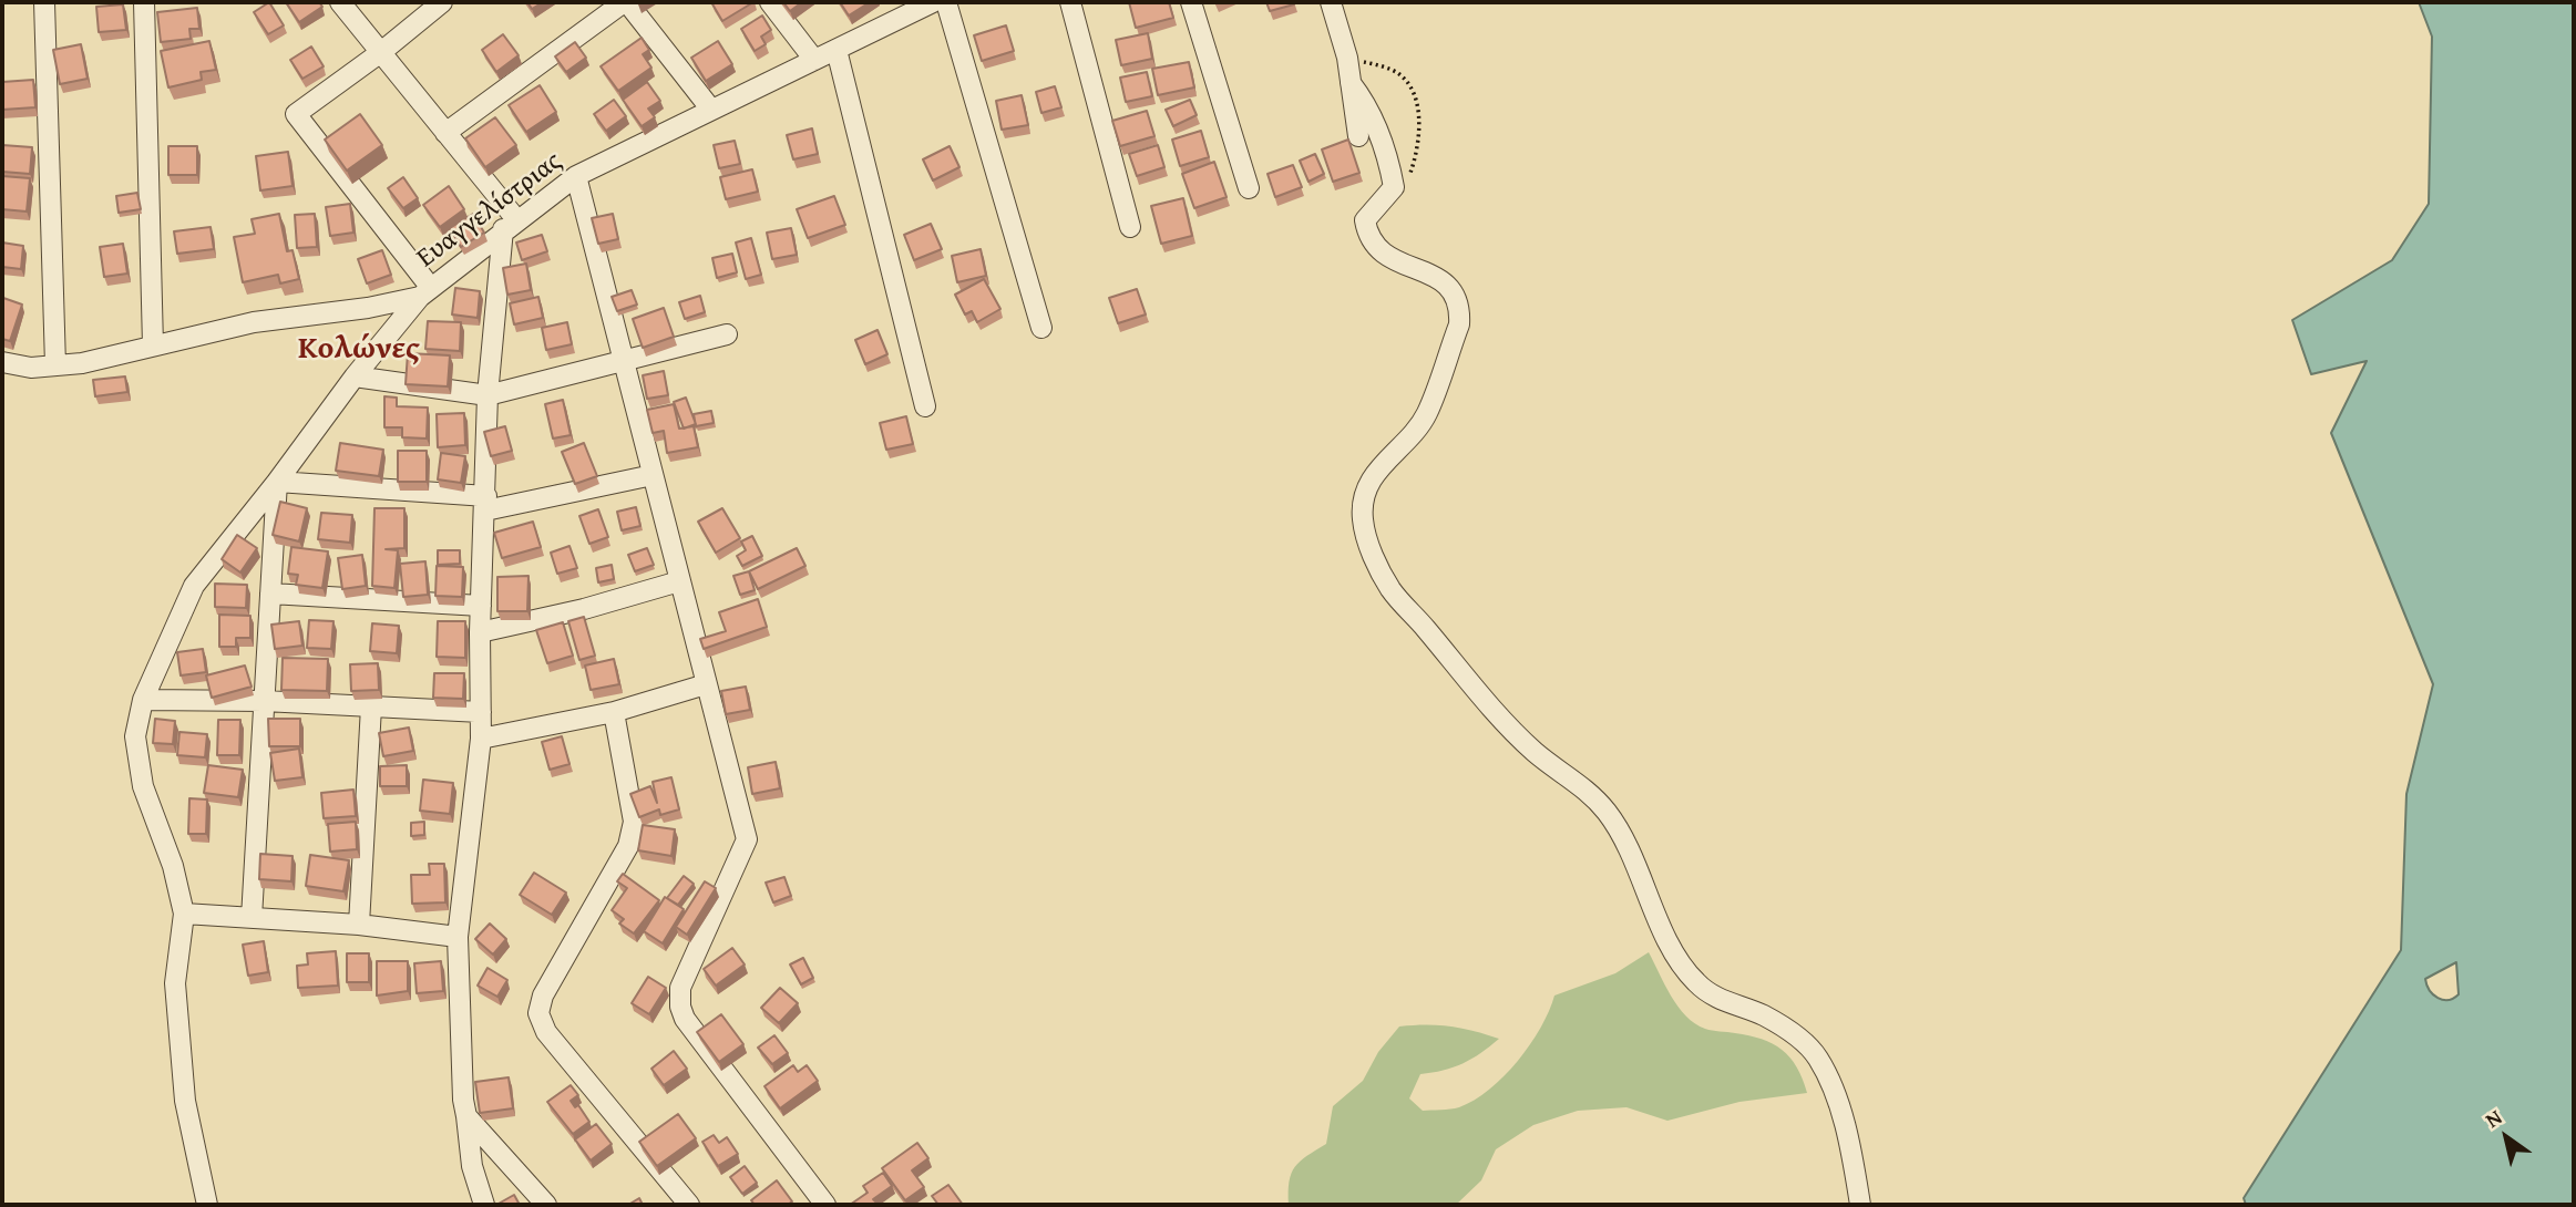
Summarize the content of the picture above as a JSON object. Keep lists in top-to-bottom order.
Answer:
{
  "streets": {
    "street": ["Ευαγγελίστριας"]
  },
  "districts": ["Κολώνες"],
  "north": "top left"
}
